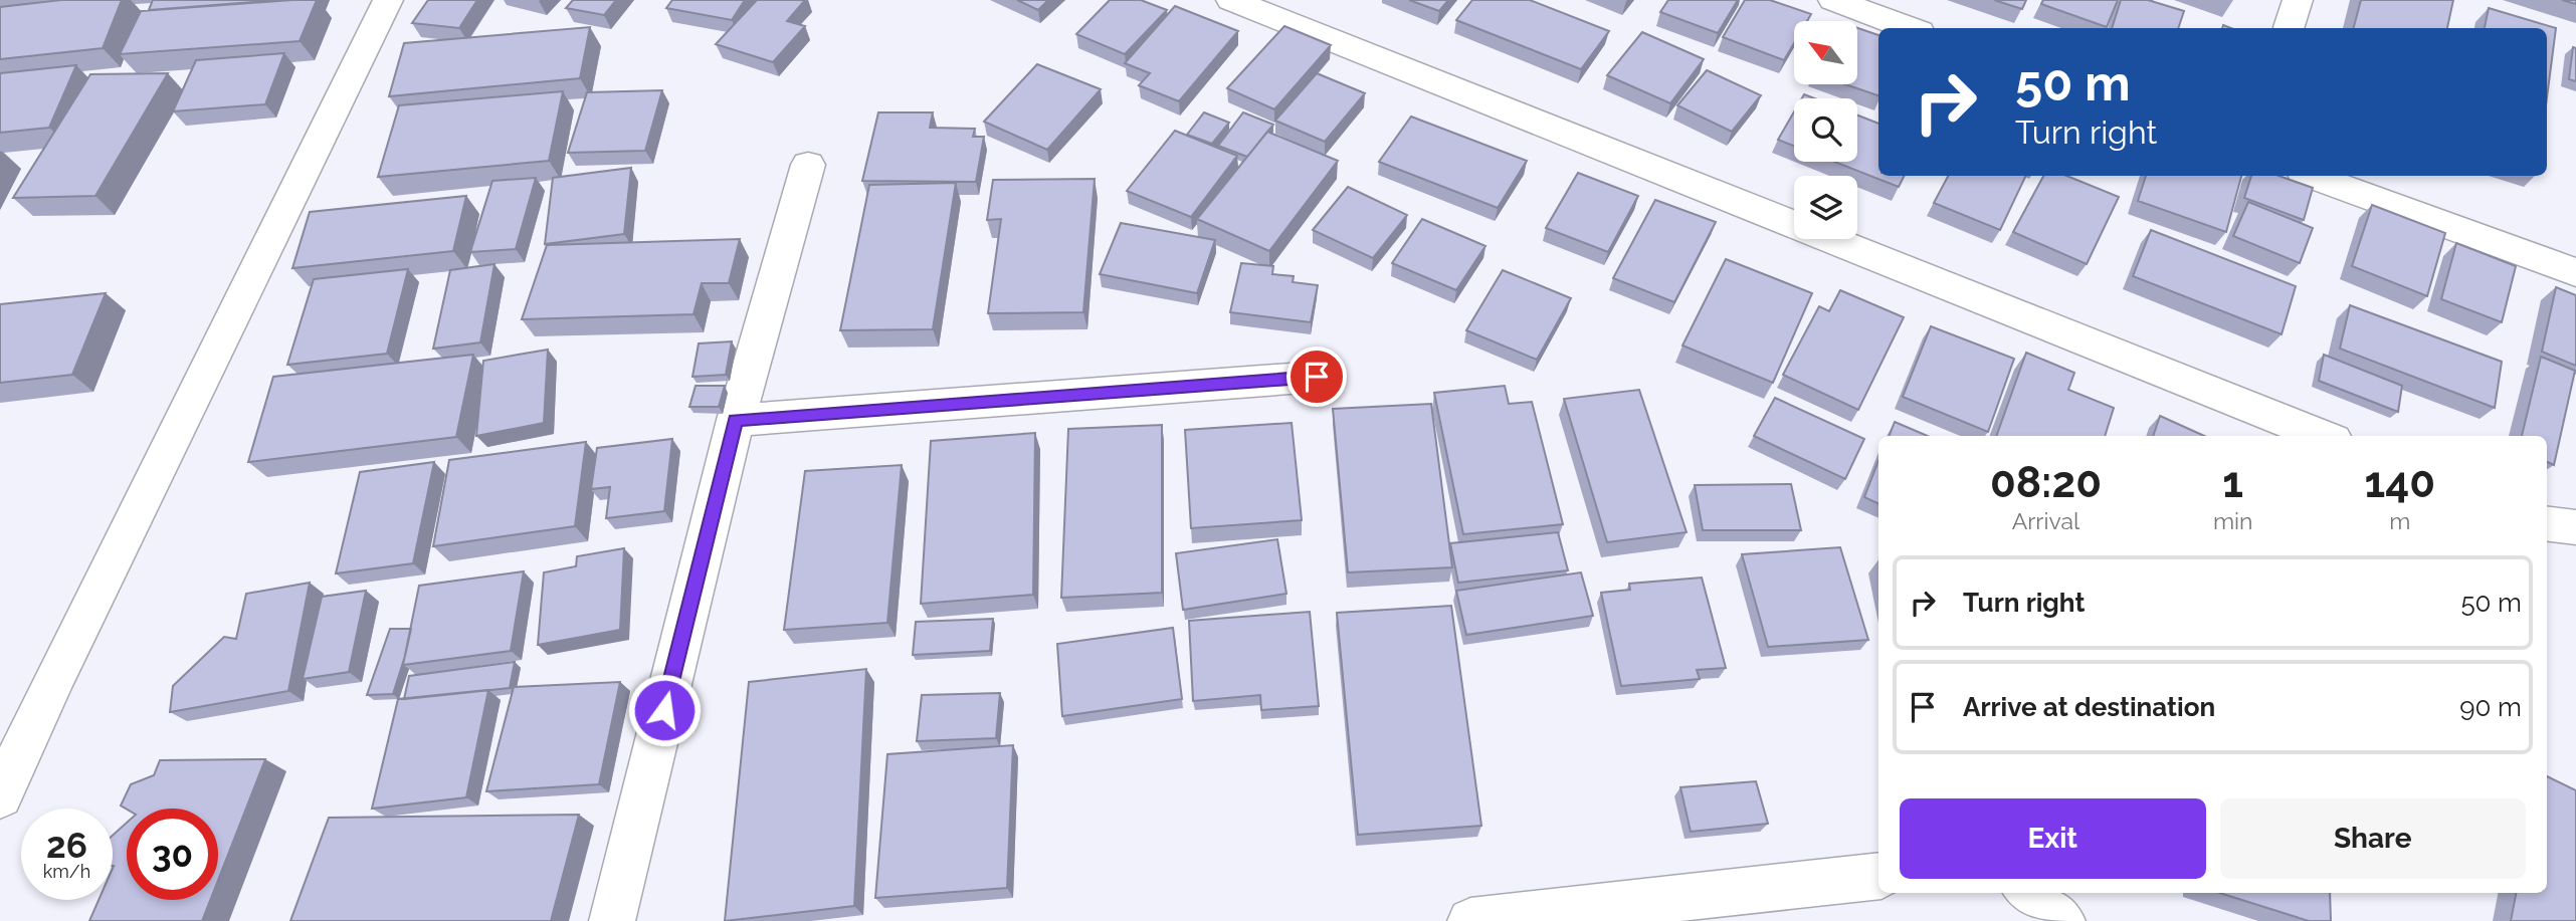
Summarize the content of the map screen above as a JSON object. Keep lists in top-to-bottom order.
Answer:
{
  "north": "top left",
  "page": {
    "turn": ["50 m", "Turn right"],
    "eta": [
      "08:20",
      "Arrival",
      "1",
      "min",
      "140",
      "m"
    ],
    "list": [
      {
        "name": "Turn right",
        "value": "50 m"
      },
      {
        "name": "Arrive at destination",
        "value": "90 m"
      }
    ],
    "buttons": ["Exit", "Share"],
    "speed": "26 km/h",
    "limit": "30"
  }
}
